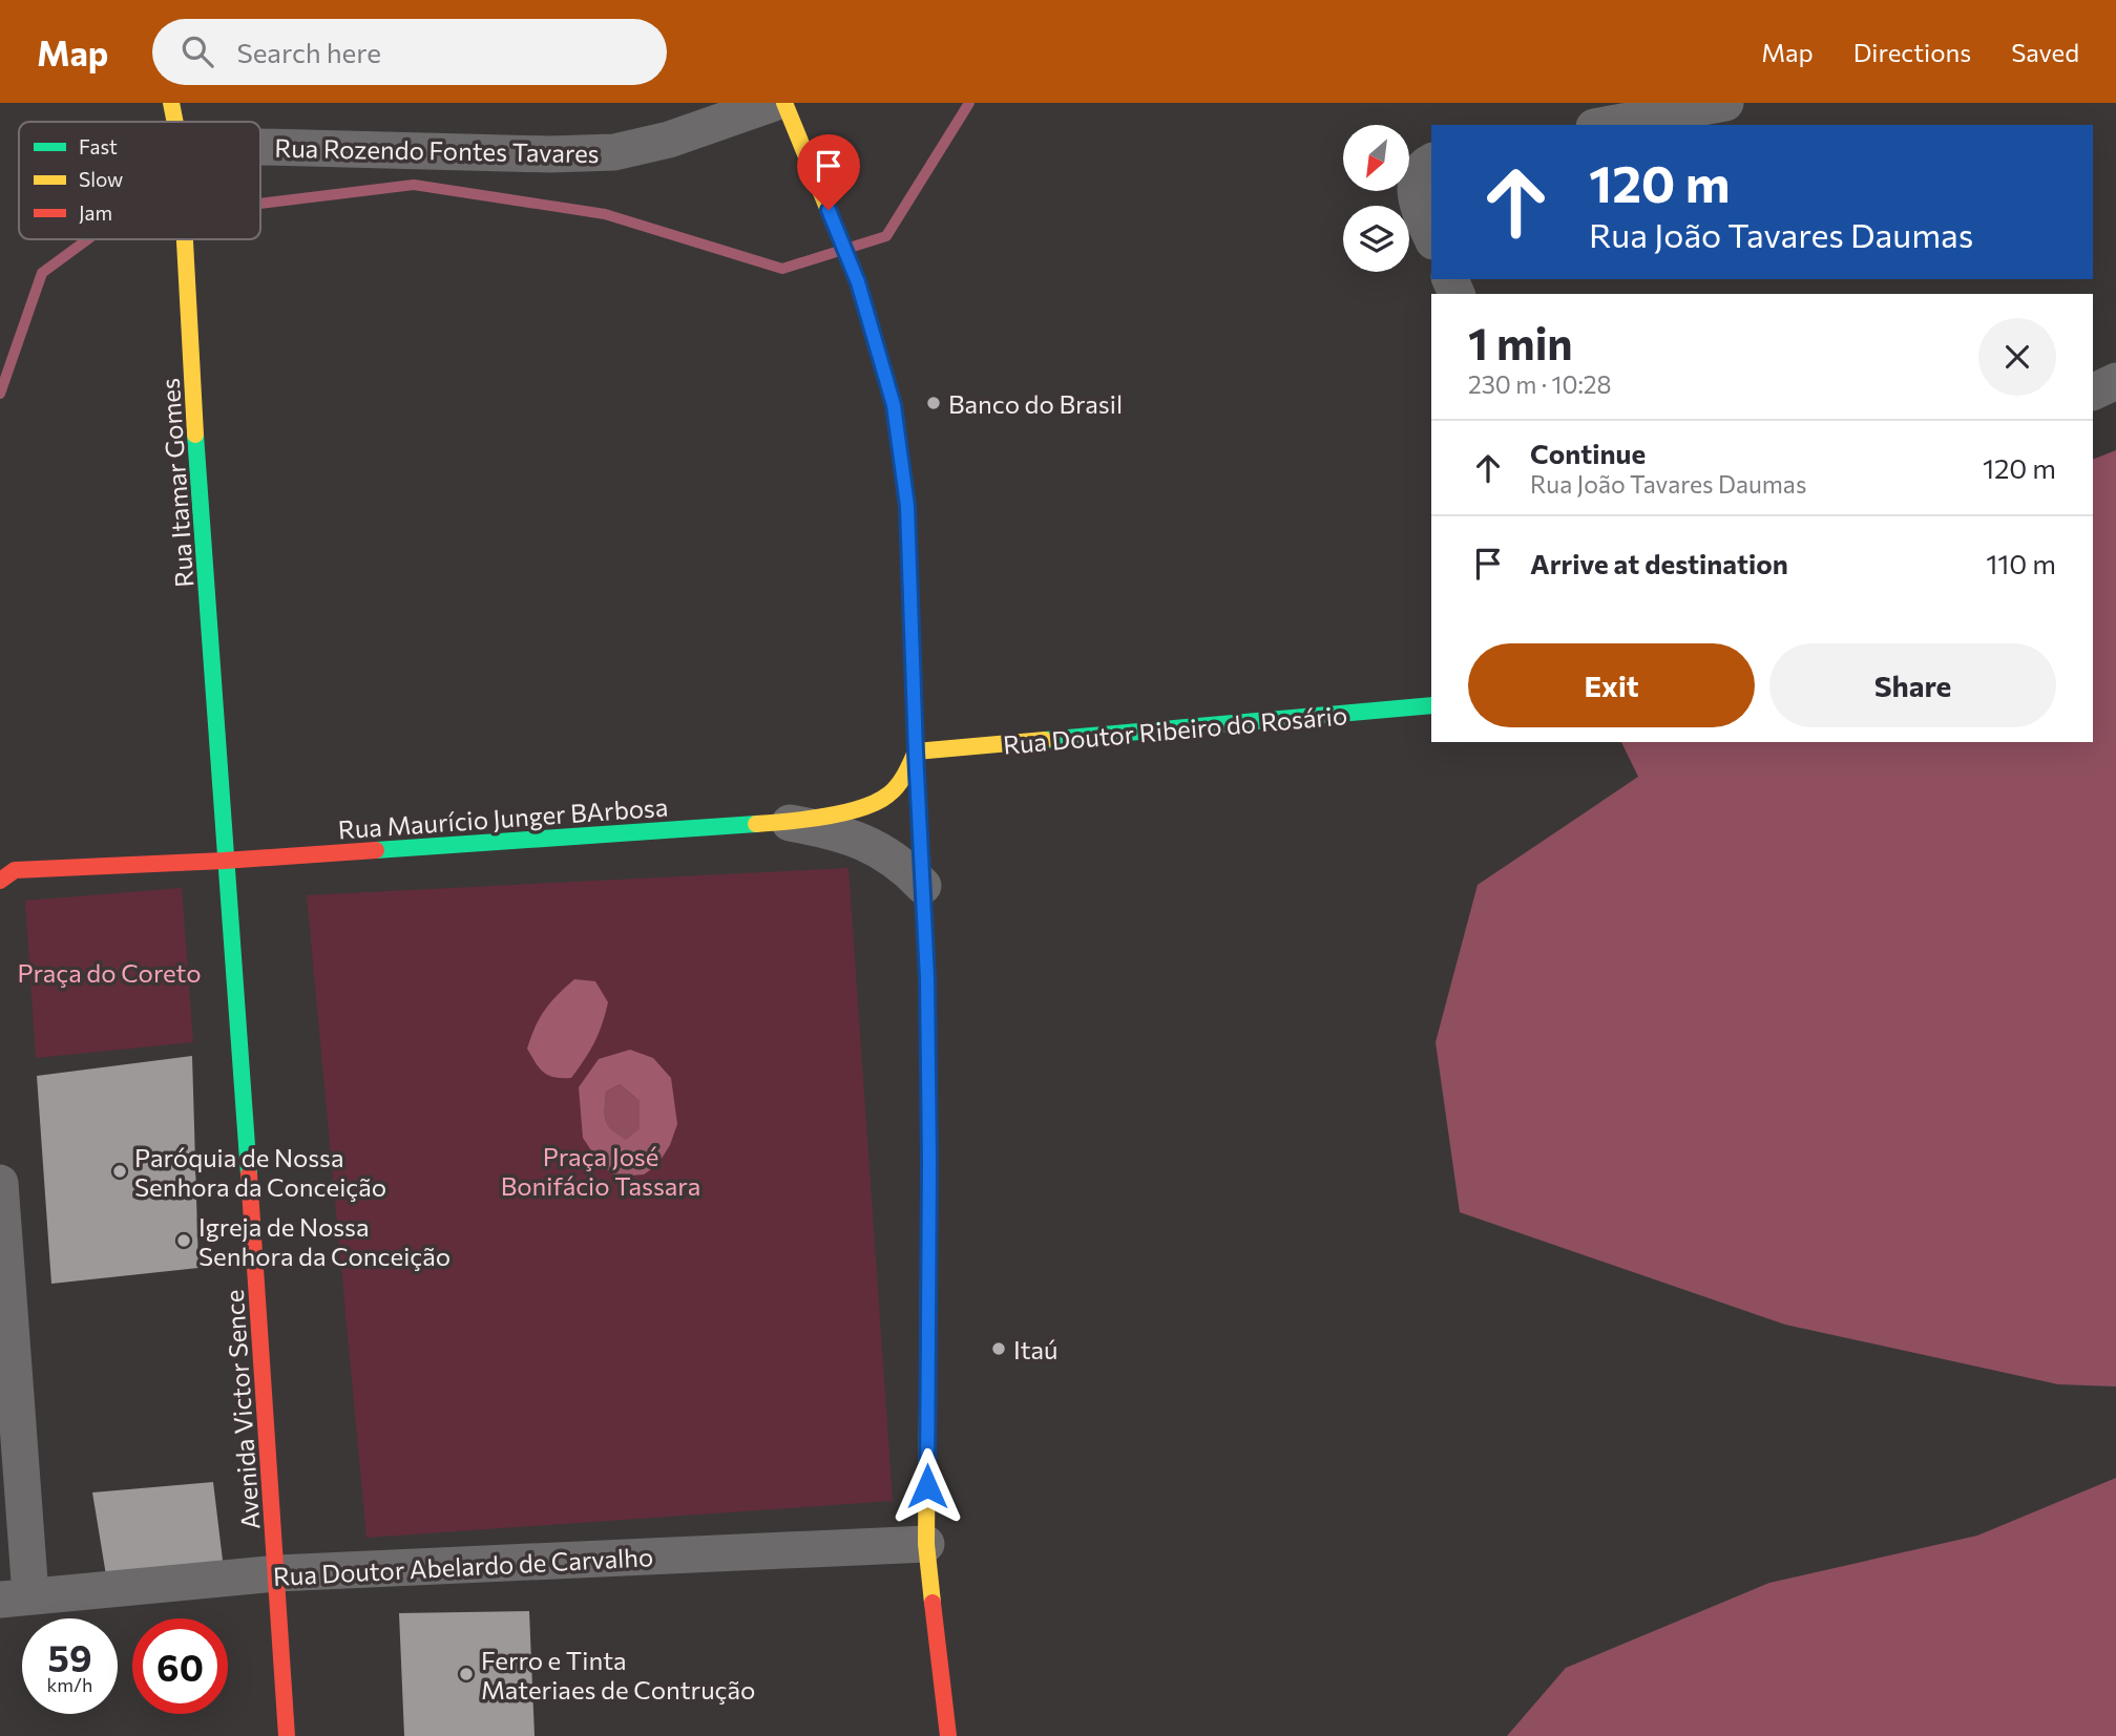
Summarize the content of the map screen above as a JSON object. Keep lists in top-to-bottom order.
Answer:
{
  "streets": {
    "main road": [
      "Rua Itamar Gomes",
      "Rua Doutor Ribeiro do Rosário",
      "Rua Maurício Junger BArbosa",
      "Avenida Victor Sence"
    ],
    "street": ["Rua Rozendo Fontes Tavares", "Rua Doutor Abelardo de Carvalho"]
  },
  "crossings": [
    ["Rua Itamar Gomes", "Rua Maurício Junger BArbosa"],
    ["Rua Itamar Gomes", "Avenida Victor Sence"],
    ["Rua Doutor Ribeiro do Rosário", "Rua Maurício Junger BArbosa"],
    ["Rua Maurício Junger BArbosa", "Avenida Victor Sence"],
    ["Avenida Victor Sence", "Rua Doutor Abelardo de Carvalho"]
  ],
  "parks": ["Praça do Coreto", "Praça José Bonifácio Tassara"],
  "places": [
    "Banco do Brasil",
    "Paróquia de Nossa Senhora da Conceição",
    "Igreja de Nossa Senhora da Conceição",
    "Itaú",
    "Ferro e Tinta Materiaes de Contrução"
  ],
  "legend": ["Fast", "Slow", "Jam"],
  "north": "bottom left",
  "page": {
    "header": "Map",
    "search": "Search here",
    "nav": ["Map", "Directions", "Saved"],
    "turn": ["120 m", "Rua João Tavares Daumas"],
    "heading": ["1 min", "230 m · 10:28"],
    "list": [
      {
        "name": "Continue",
        "note": "Rua João Tavares Daumas",
        "value": "120 m"
      },
      {
        "name": "Arrive at destination",
        "value": "110 m"
      }
    ],
    "buttons": ["Exit", "Share"],
    "speed": "59 km/h",
    "limit": "60"
  }
}
